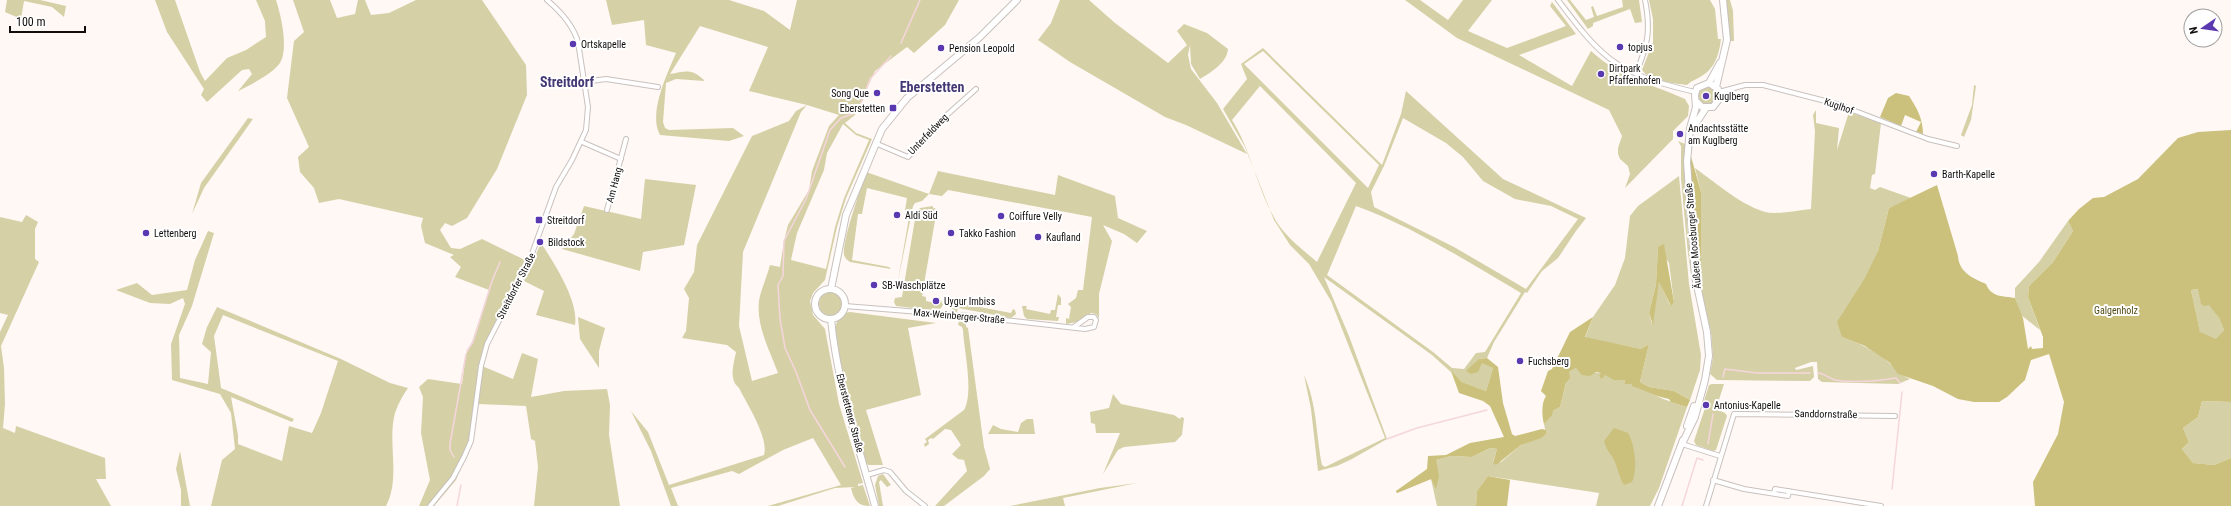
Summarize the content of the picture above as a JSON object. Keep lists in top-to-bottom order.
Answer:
{
  "streets": {
    "street": [
      "Kuglhof",
      "Unterfeldweg",
      "Am Hang",
      "Äußere Moosburger Straße",
      "Streitdorfer Straße",
      "Max-Weinberger-Straße",
      "Eberstettener Straße",
      "Sanddornstraße"
    ]
  },
  "crossings": [
    ["Kuglhof", "Äußere Moosburger Straße"],
    ["Am Hang", "Streitdorfer Straße"],
    ["Max-Weinberger-Straße", "Eberstettener Straße"]
  ],
  "districts": ["Streitdorf", "Eberstetten"],
  "parks": ["Galgenholz"],
  "places": {
    "other": [
      "Ortskapelle",
      "topjus",
      "Pension Leopold",
      "Dirtpark Pfaffenhofen",
      "Song Que",
      "Kuglberg",
      "Andachtsstätte am Kuglberg",
      "Barth-Kapelle",
      "Aldi Süd",
      "Coiffure Velly",
      "Lettenberg",
      "Takko Fashion",
      "Kaufland",
      "Bildstock",
      "SB-Waschplätze",
      "Uygur Imbiss",
      "Fuchsberg",
      "Antonius-Kapelle"
    ],
    "transit": ["Eberstetten", "Streitdorf"]
  },
  "scale_bar": "100 m",
  "north": "left"
}
